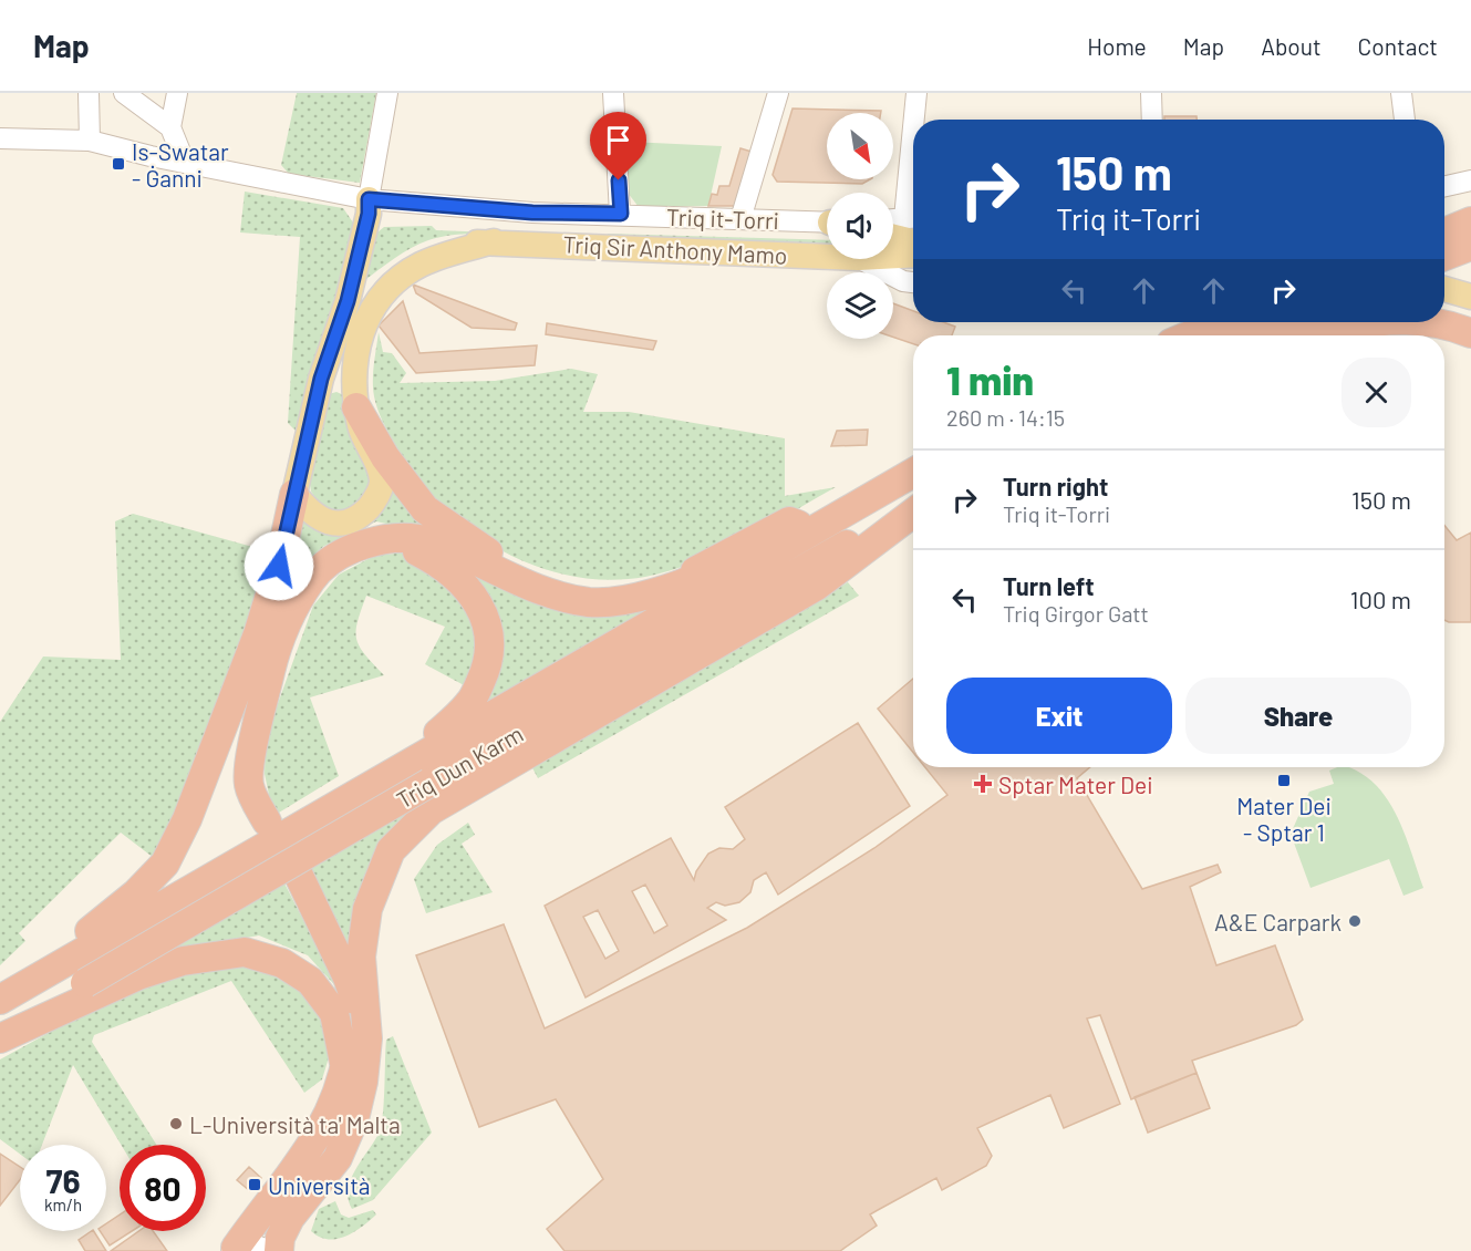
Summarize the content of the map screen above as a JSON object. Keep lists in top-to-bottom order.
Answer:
{
  "streets": {
    "highway": ["Triq Dun Karm"],
    "main road": ["Triq Sir Anthony Mamo"],
    "street": ["Triq it-Torri"]
  },
  "places": {
    "transit": ["Is-Swatar - Ġanni", "Mater Dei - Sptar 1", "Università"],
    "health": ["Sptar Mater Dei"],
    "other": ["A&E Carpark", "L-Università ta' Malta"]
  },
  "north": "bottom right",
  "page": {
    "header": "Map",
    "nav": [
      "Home",
      "Map",
      "About",
      "Contact"
    ],
    "turn": ["150 m", "Triq it-Torri"],
    "heading": ["1 min", "260 m · 14:15"],
    "list": [
      {
        "name": "Turn right",
        "note": "Triq it-Torri",
        "value": "150 m"
      },
      {
        "name": "Turn left",
        "note": "Triq Girgor Gatt",
        "value": "100 m"
      }
    ],
    "buttons": ["Exit", "Share"],
    "speed": "76 km/h",
    "limit": "80"
  }
}
